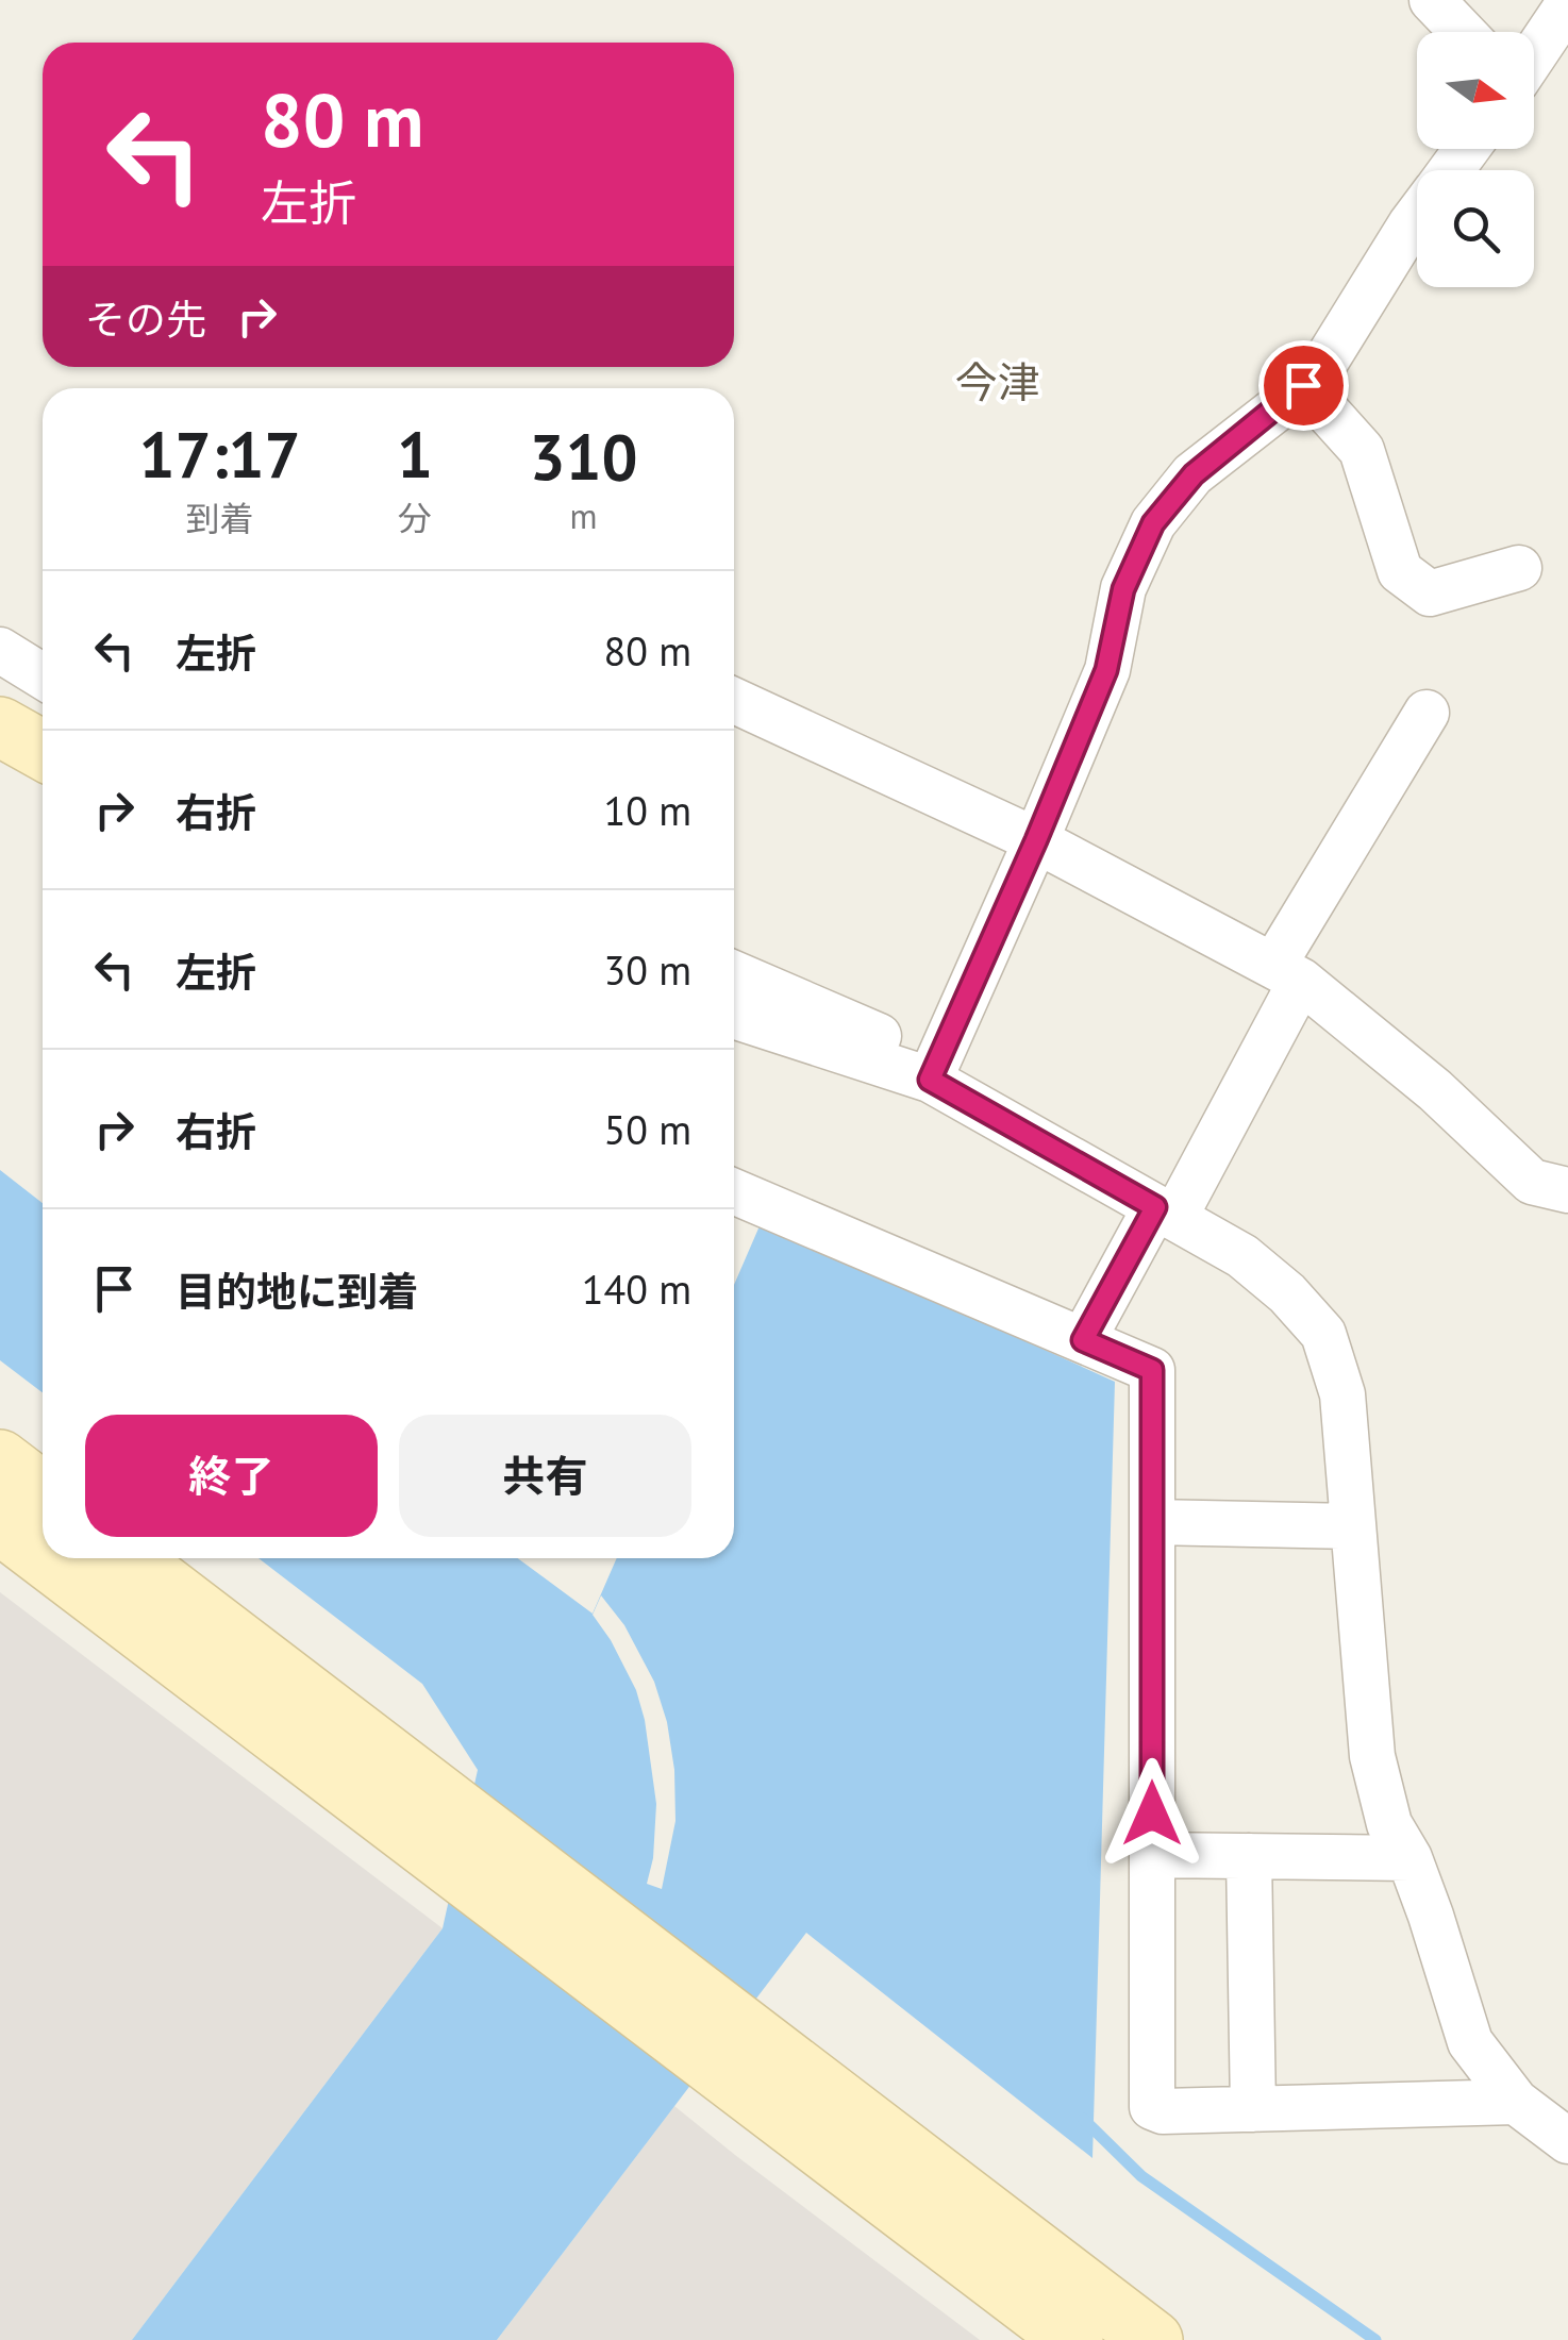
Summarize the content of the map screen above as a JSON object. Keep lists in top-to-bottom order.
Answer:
{
  "districts": ["今津"],
  "north": "right",
  "page": {
    "turn": ["80 m", "左折"],
    "then": "その先",
    "eta": [
      "17:17",
      "到着",
      "1",
      "分",
      "310",
      "m"
    ],
    "list": [
      {
        "name": "左折",
        "value": "80 m"
      },
      {
        "name": "右折",
        "value": "10 m"
      },
      {
        "name": "左折",
        "value": "30 m"
      },
      {
        "name": "右折",
        "value": "50 m"
      },
      {
        "name": "目的地に到着",
        "value": "140 m"
      }
    ],
    "buttons": ["終了", "共有"]
  }
}
